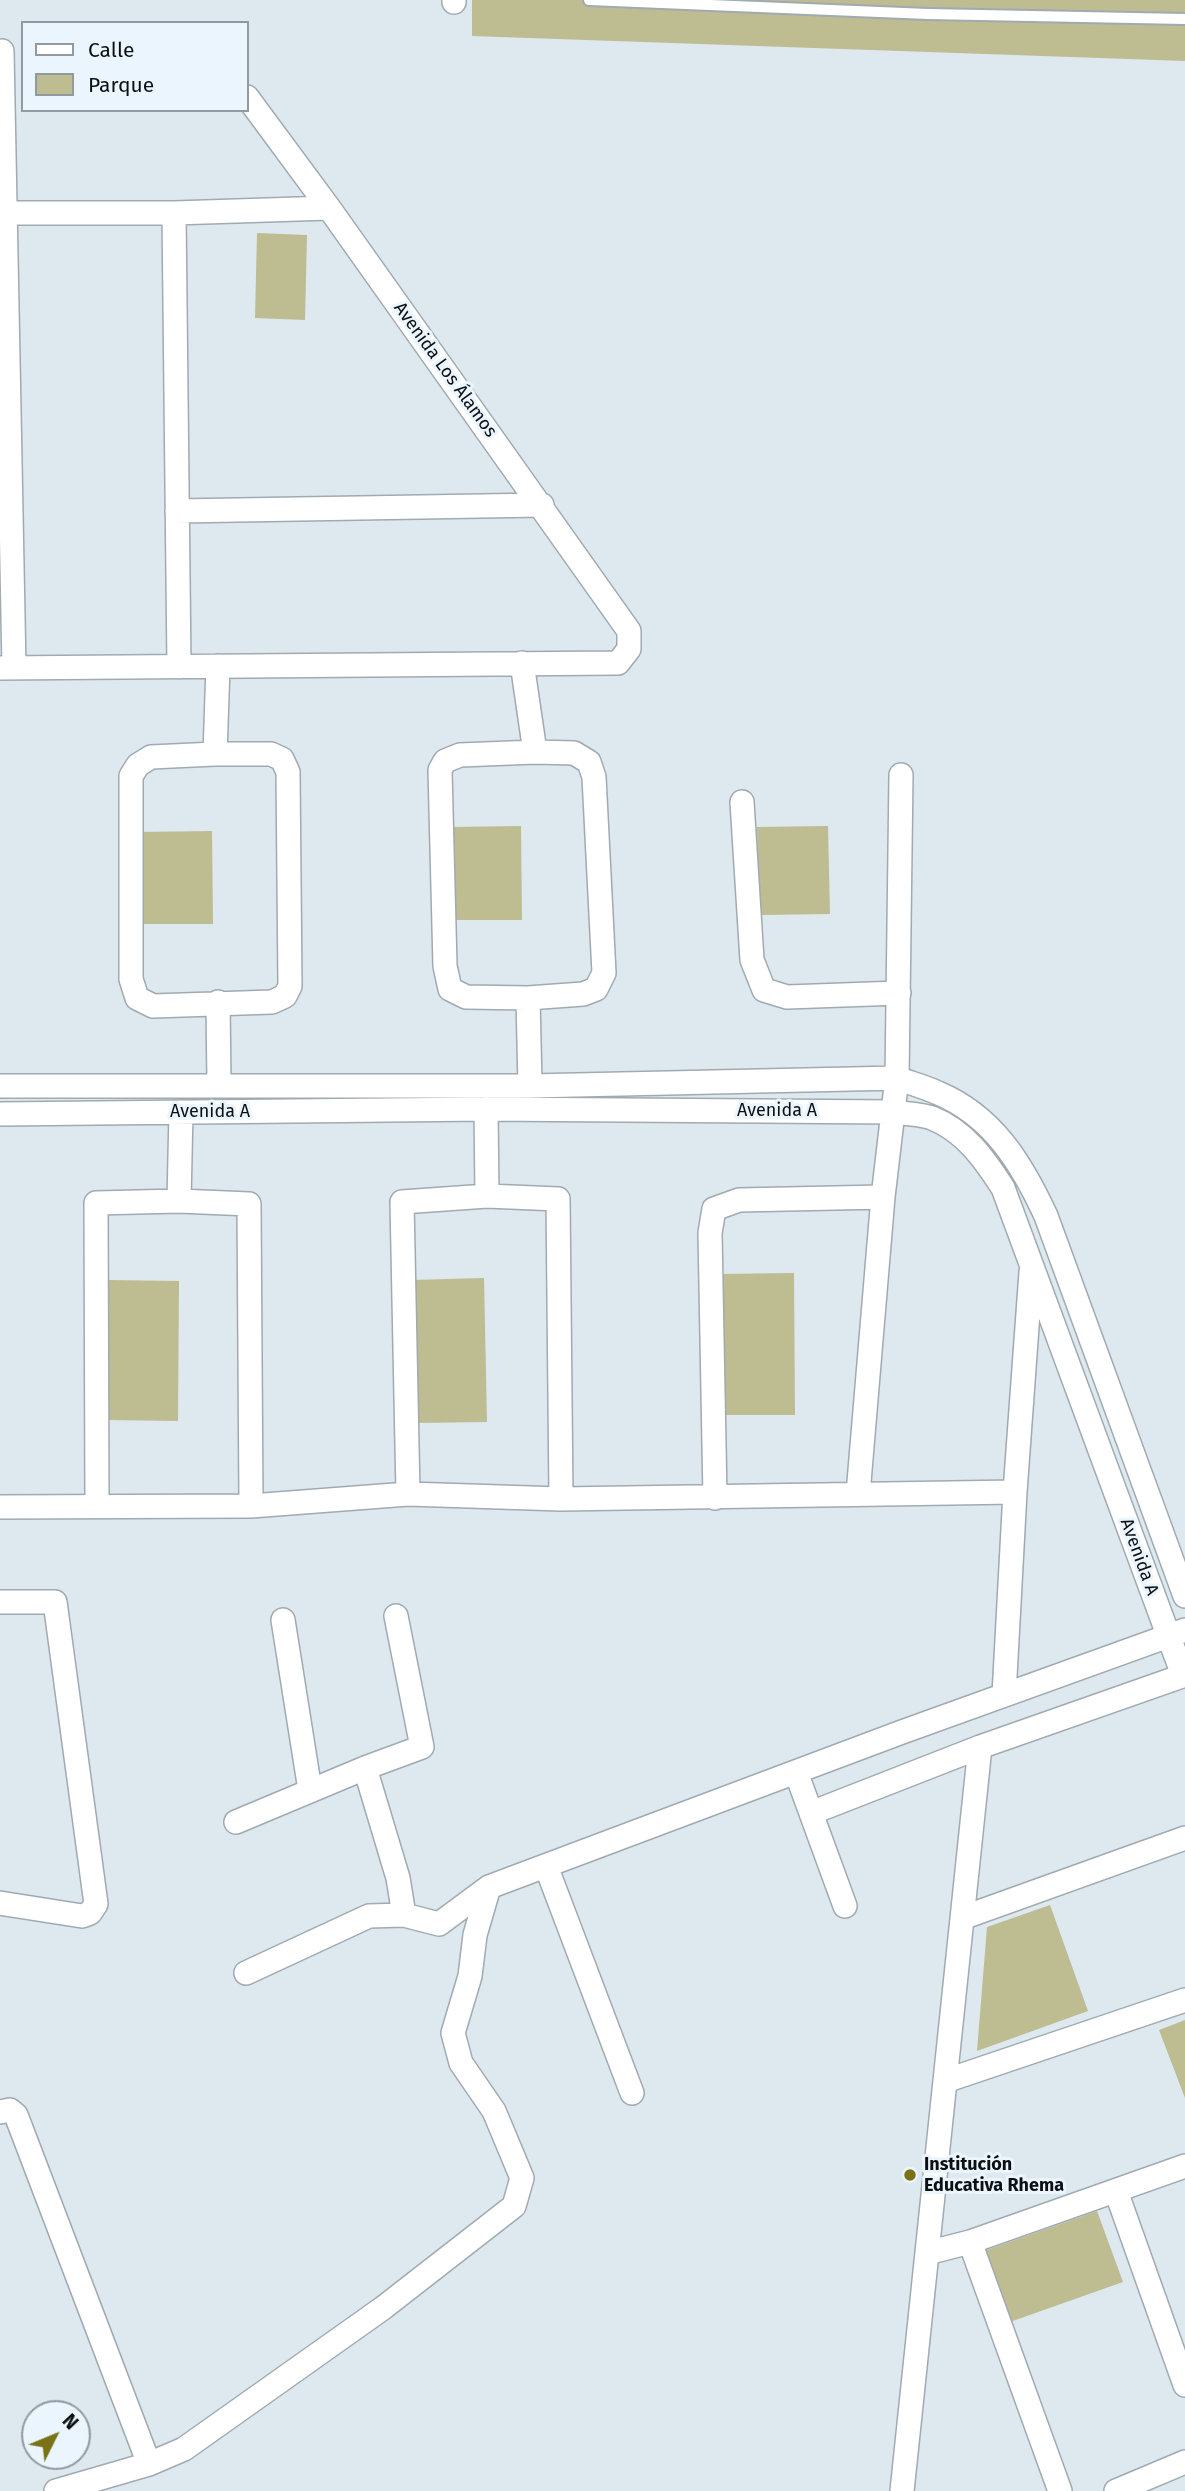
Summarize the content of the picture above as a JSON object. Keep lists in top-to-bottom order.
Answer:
{
  "streets": {
    "street": ["Avenida Los Álamos", "Avenida A"]
  },
  "places": ["Institución Educativa Rhema"],
  "legend": ["Calle", "Parque"],
  "north": "top right"
}
